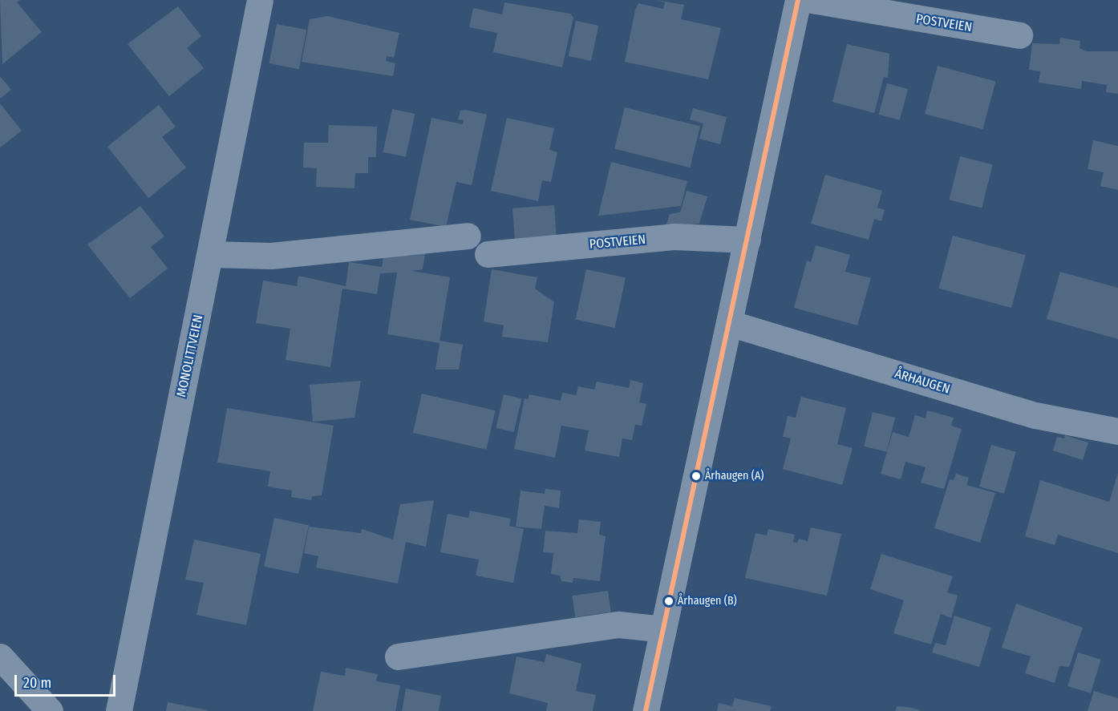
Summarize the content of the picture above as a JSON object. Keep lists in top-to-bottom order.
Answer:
{
  "streets": {
    "street": ["POSTVEIEN", "MONOLITTVEIEN", "ÅRHAUGEN"]
  },
  "places": ["Århaugen (A)", "Århaugen (B)"],
  "scale_bar": "20 m"
}
